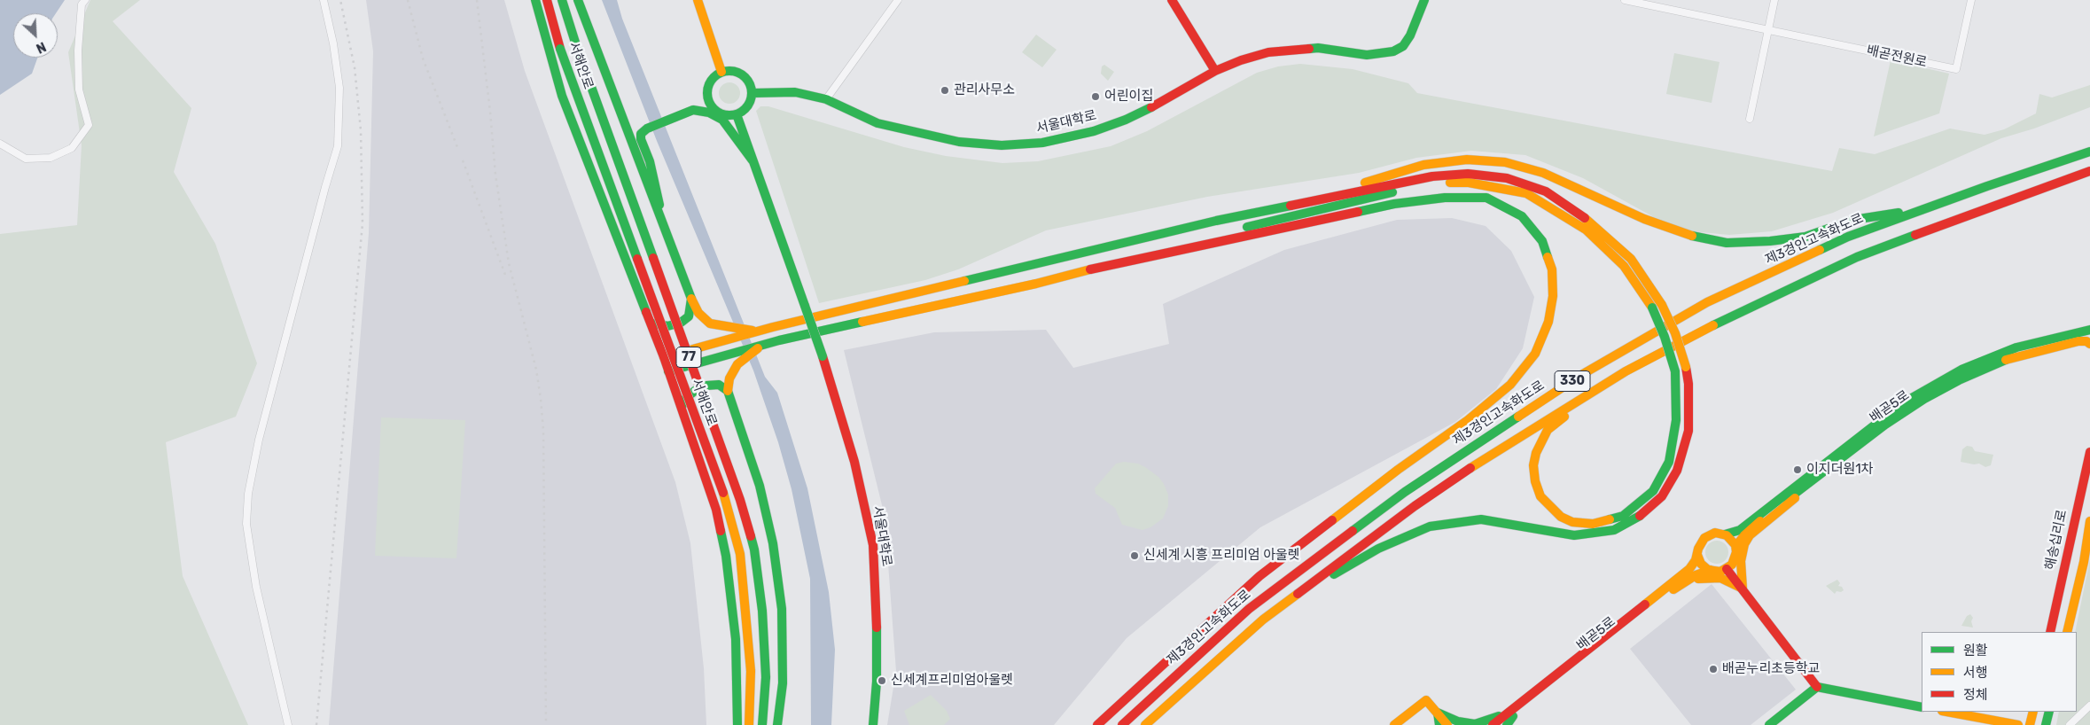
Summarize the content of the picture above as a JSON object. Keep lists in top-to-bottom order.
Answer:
{
  "streets": {
    "main road": [
      "서해안로",
      "서울대학로",
      "제3경인고속화도로",
      "77",
      "330",
      "배곧5로",
      "해송십리로"
    ],
    "street": ["배곧전원로"]
  },
  "places": [
    "관리사무소",
    "어린이집",
    "이지더원1차",
    "신세계 시흥 프리미엄 아울렛",
    "배곧누리초등학교",
    "신세계프리미엄아울렛"
  ],
  "legend": ["원활", "서행", "정체"],
  "north": "bottom right"
}
